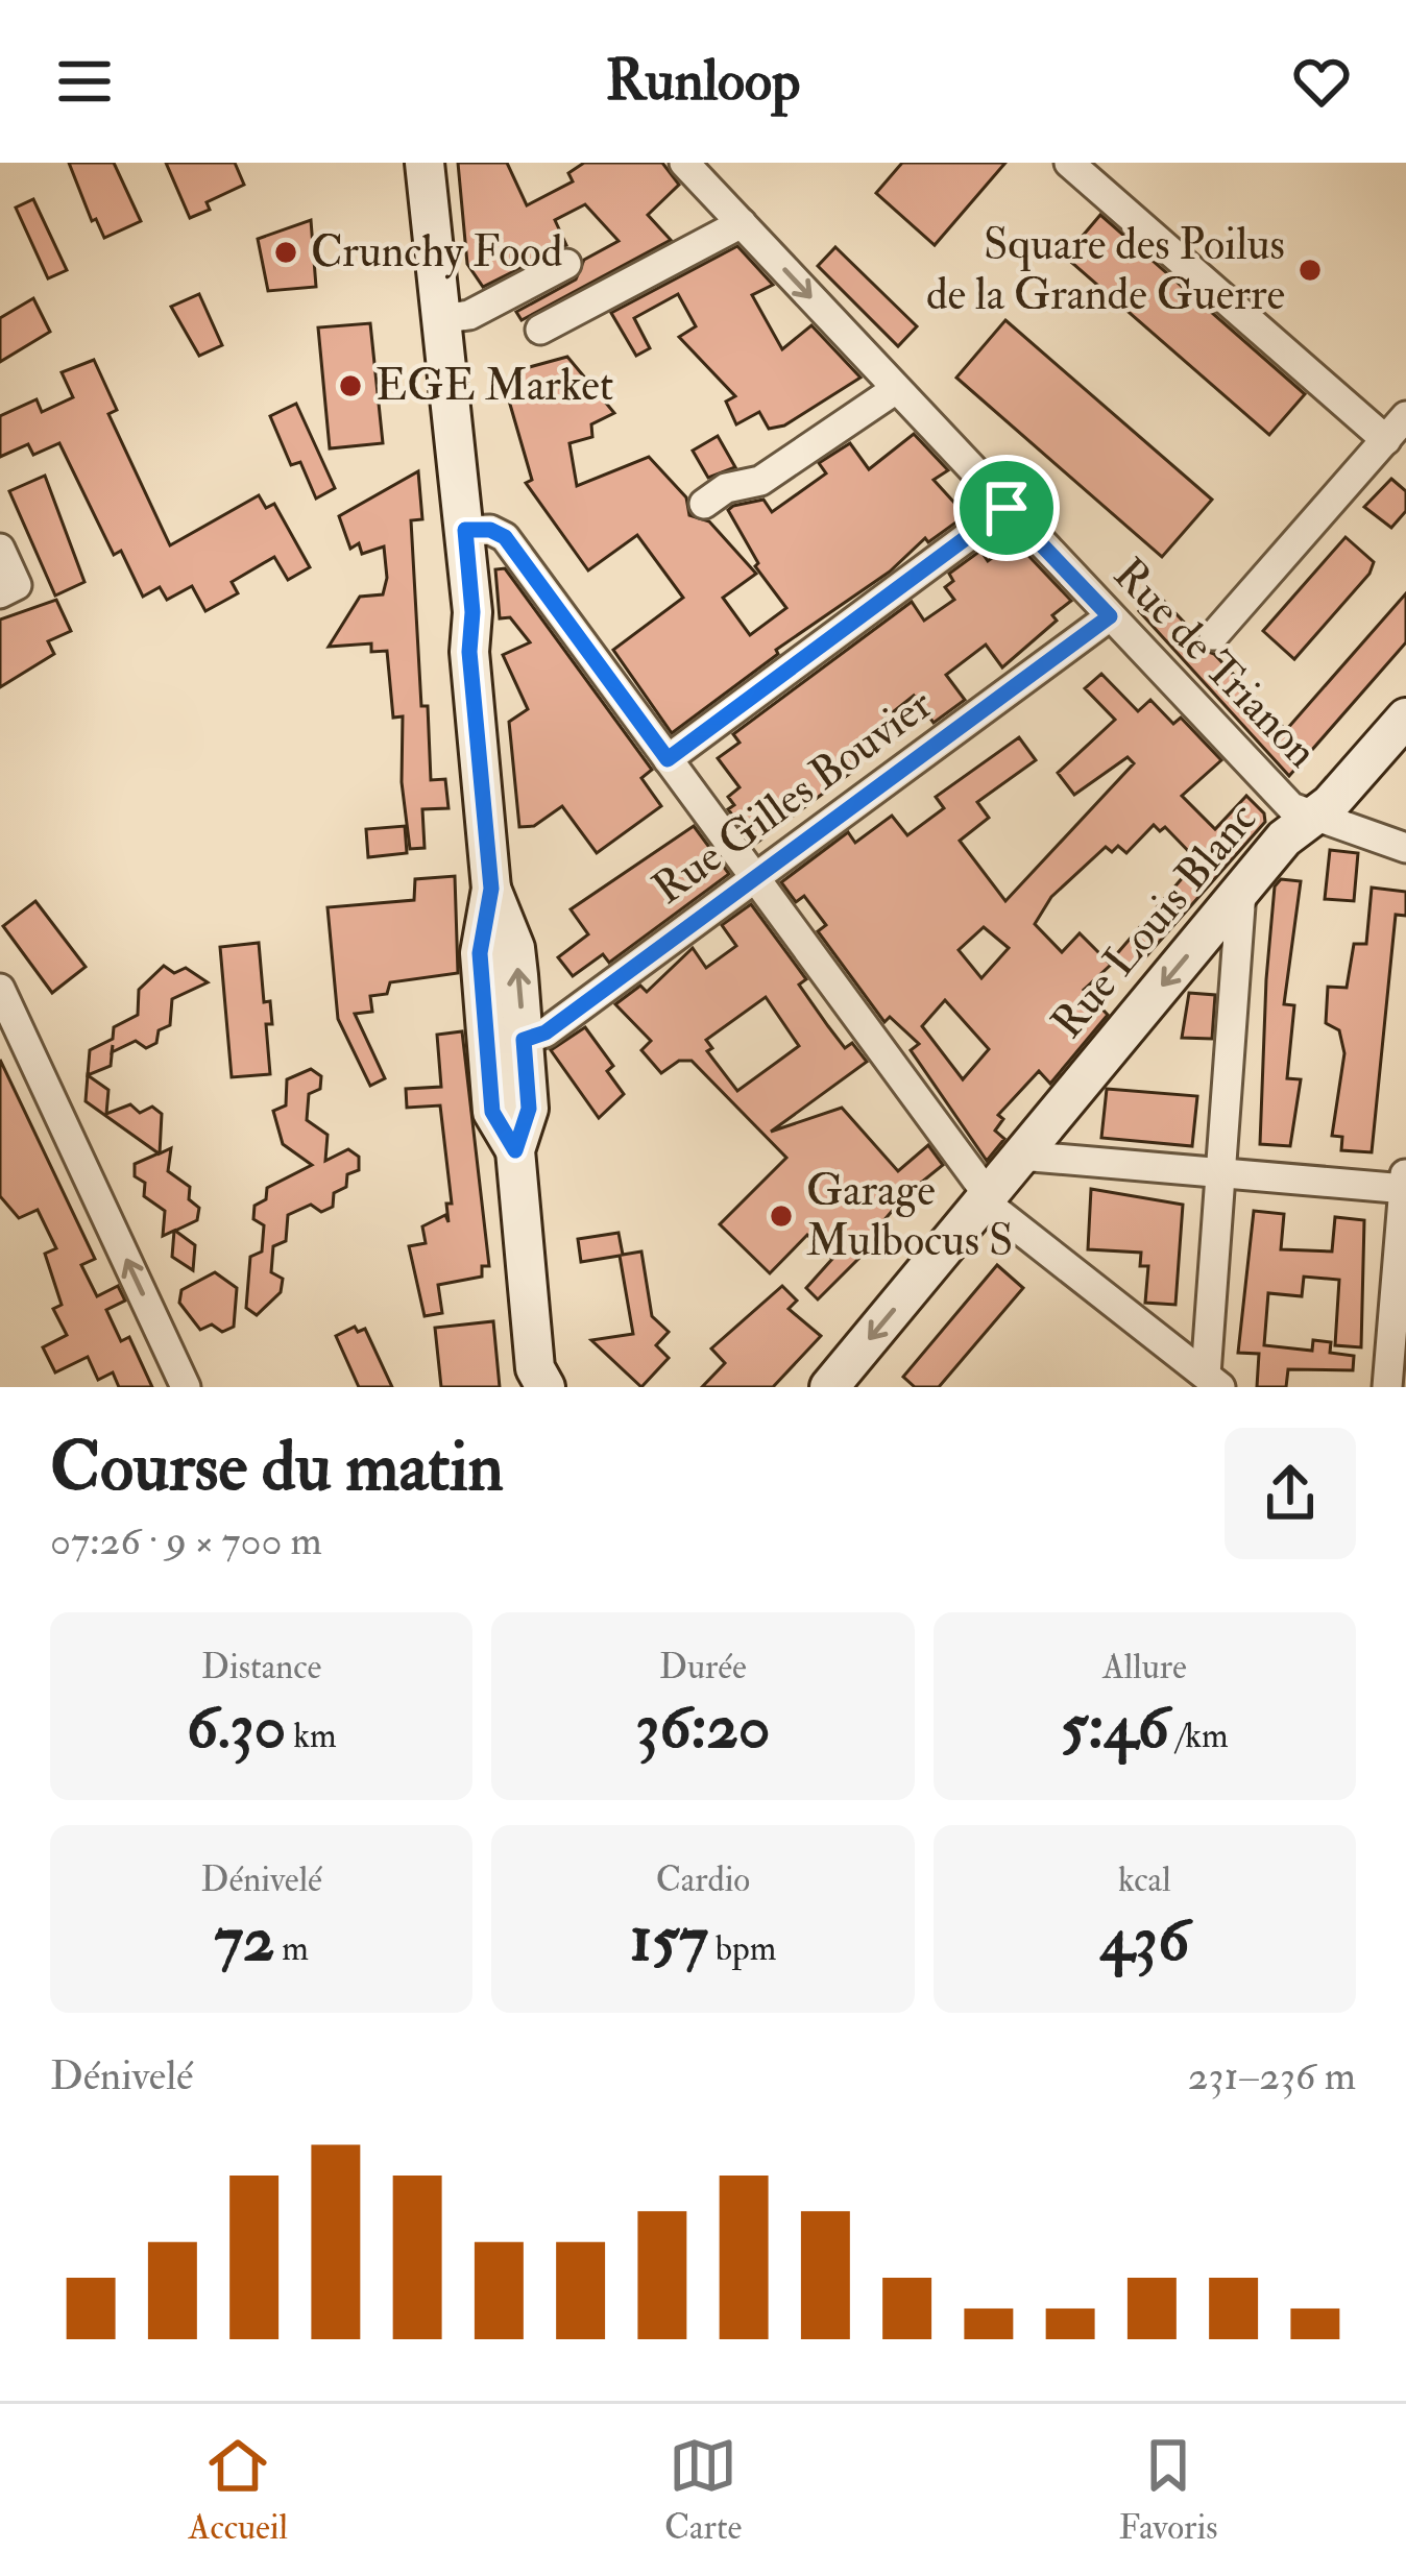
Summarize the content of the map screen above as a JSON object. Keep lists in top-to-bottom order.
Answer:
{
  "streets": {
    "main road": ["Rue Louis Blanc"],
    "street": ["Rue de Trianon", "Rue Gilles Bouvier"]
  },
  "crossings": [
    ["Rue de Trianon", "Rue Gilles Bouvier"],
    ["Rue de Trianon", "Rue Louis Blanc"]
  ],
  "one_way": ["Rue Louis Blanc"],
  "places": [
    "Crunchy Food",
    "Square des Poilus de la Grande Guerre",
    "EGE Market",
    "Garage Mulbocus S"
  ],
  "page": {
    "header": "Runloop",
    "heading": ["Course du matin", "07:26 · 9 × 700 m"],
    "stats": [
      ["Distance", "6.30 km"],
      ["Durée", "36:20"],
      ["Allure", "5:46 /km"],
      ["Dénivelé", "72 m"],
      ["Cardio", "157 bpm"],
      ["kcal", "436"]
    ],
    "chart": ["Dénivelé", "231–236 m"],
    "tabs": ["Accueil", "Carte", "Favoris"]
  }
}
